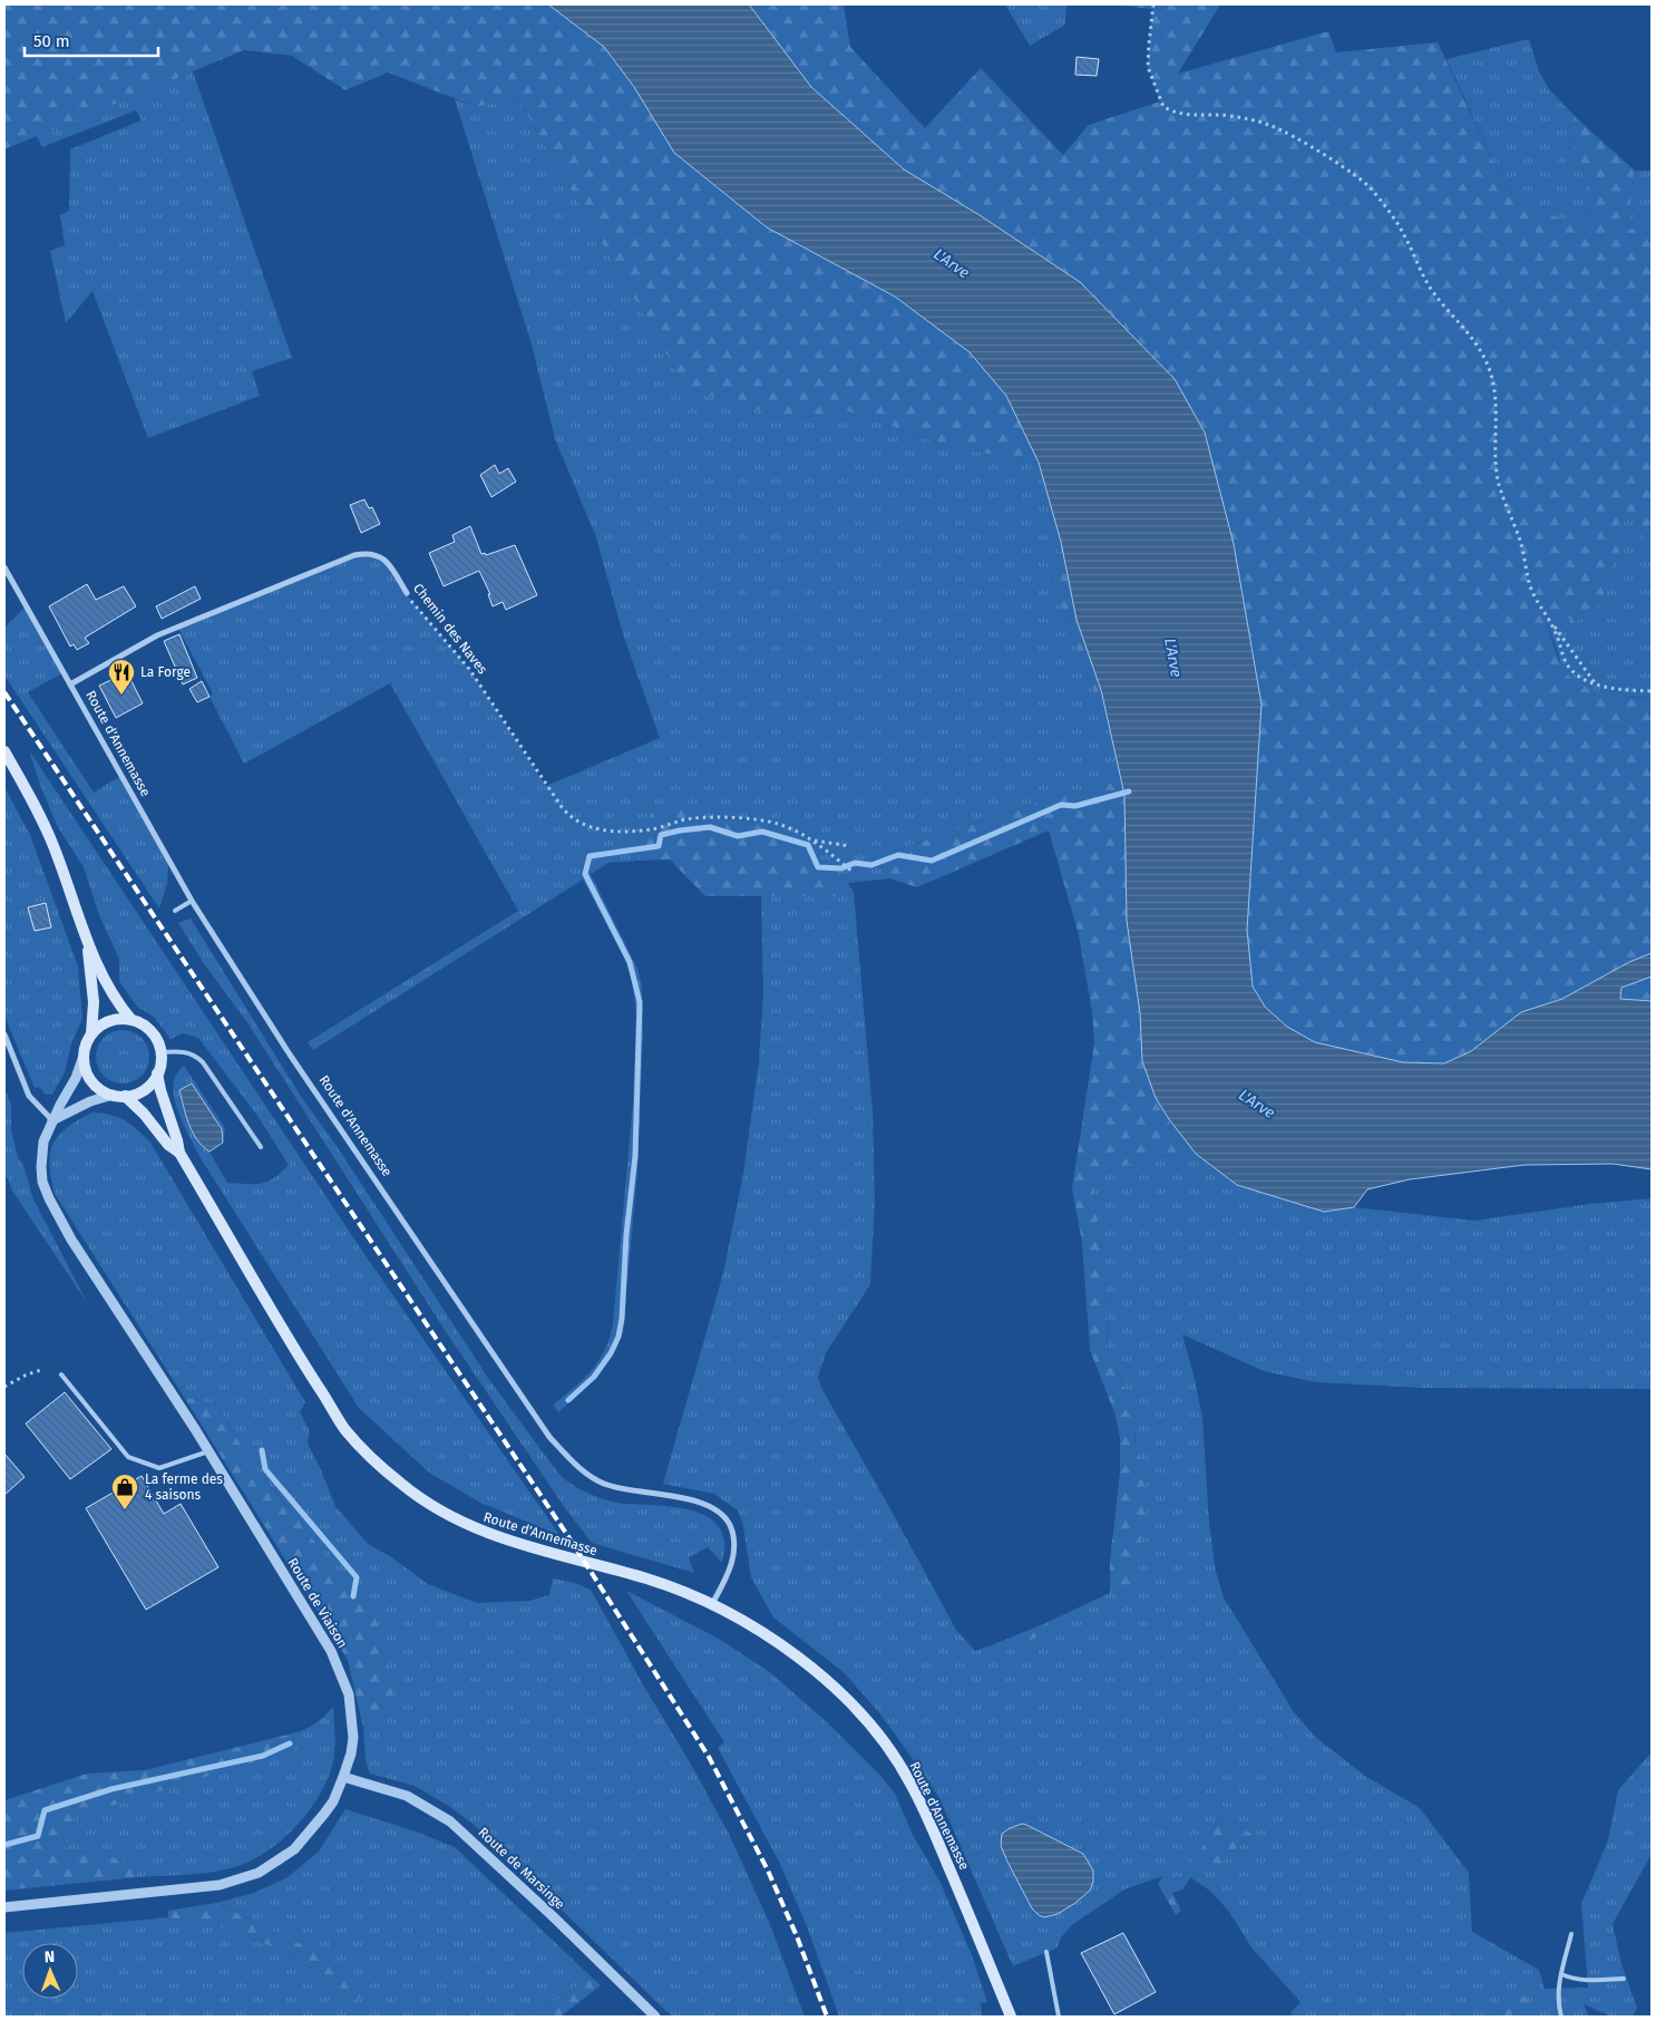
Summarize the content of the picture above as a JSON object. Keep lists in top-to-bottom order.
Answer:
{
  "streets": {
    "main road": ["Route d'Annemasse"],
    "street": ["Chemin des Naves", "Route de Viaison", "Route de Marsinge"]
  },
  "crossings": [
    ["Chemin des Naves", "Route d'Annemasse"],
    ["Route d'Annemasse", "Route de Viaison"],
    ["Route de Viaison", "Route de Marsinge"]
  ],
  "water": ["L'Arve"],
  "places": {
    "restaurant": ["La Forge"],
    "shop": ["La ferme des 4 saisons"]
  },
  "scale_bar": "50 m",
  "north": "top"
}
